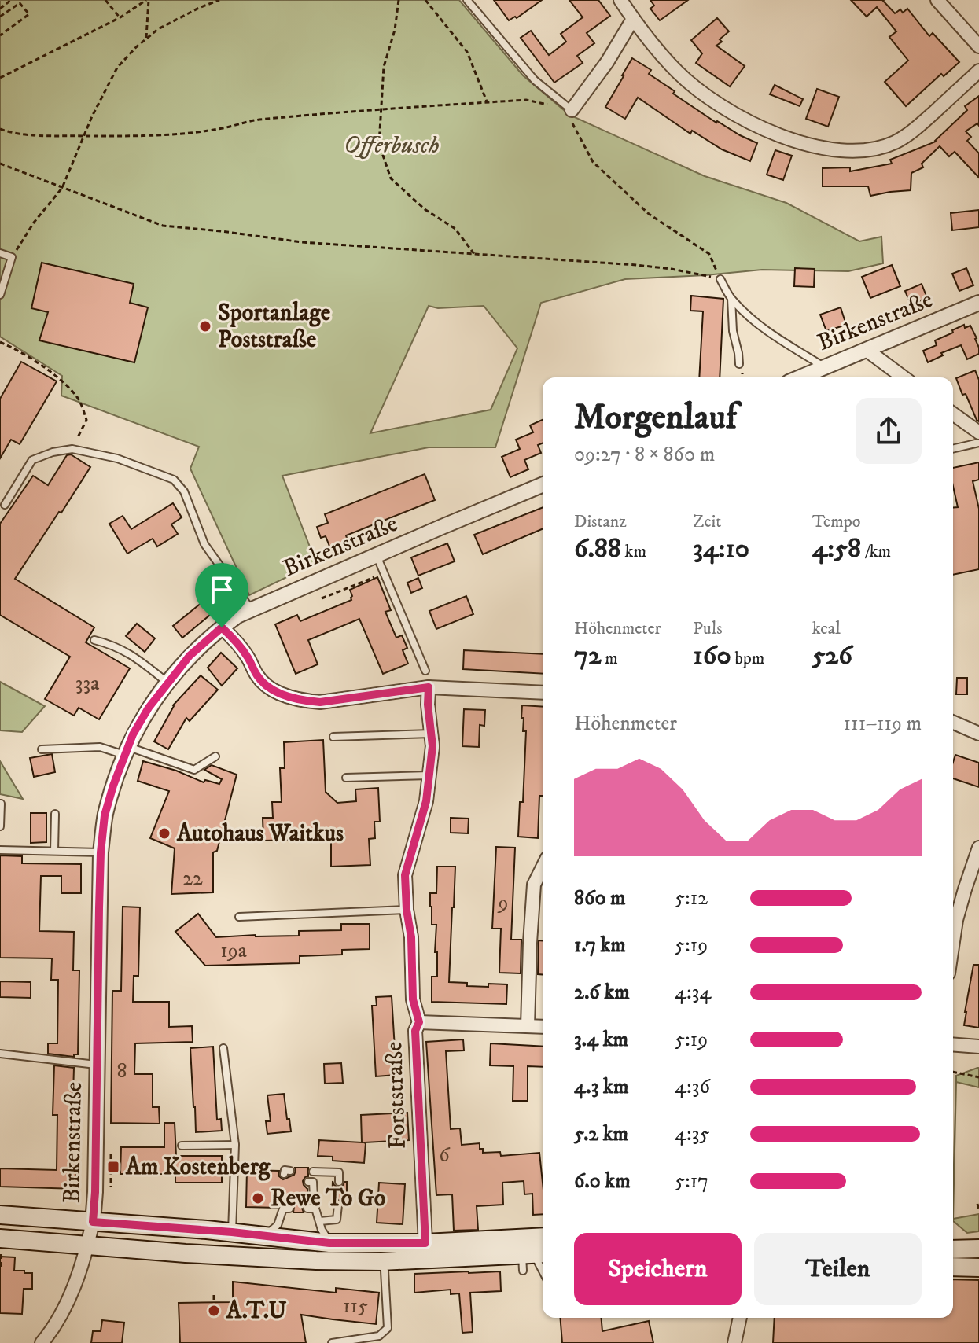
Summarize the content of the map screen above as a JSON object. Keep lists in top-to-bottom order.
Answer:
{
  "streets": {
    "street": ["Birkenstraße", "Forststraße"]
  },
  "parks": ["Offerbusch"],
  "places": {
    "other": [
      "Sportanlage Poststraße",
      "Autohaus Waitkus",
      "Rewe To Go",
      "A.T.U"
    ],
    "transit": ["Am Kostenberg"]
  },
  "house_numbers": [
    "33a",
    "22",
    "9",
    "19a",
    "8",
    "6",
    "115"
  ],
  "page": {
    "heading": ["Morgenlauf", "09:27 · 8 × 860 m"],
    "stats": [
      ["Distanz", "6.88 km"],
      ["Zeit", "34:10"],
      ["Tempo", "4:58 /km"],
      ["Höhenmeter", "72 m"],
      ["Puls", "160 bpm"],
      ["kcal", "526"]
    ],
    "chart": ["Höhenmeter", "111–119 m"],
    "list": [
      {
        "name": "860 m",
        "note": "5:12"
      },
      {
        "name": "1.7 km",
        "note": "5:19"
      },
      {
        "name": "2.6 km",
        "note": "4:34"
      },
      {
        "name": "3.4 km",
        "note": "5:19"
      },
      {
        "name": "4.3 km",
        "note": "4:36"
      },
      {
        "name": "5.2 km",
        "note": "4:35"
      },
      {
        "name": "6.0 km",
        "note": "5:17"
      }
    ],
    "buttons": ["Speichern", "Teilen"]
  }
}
